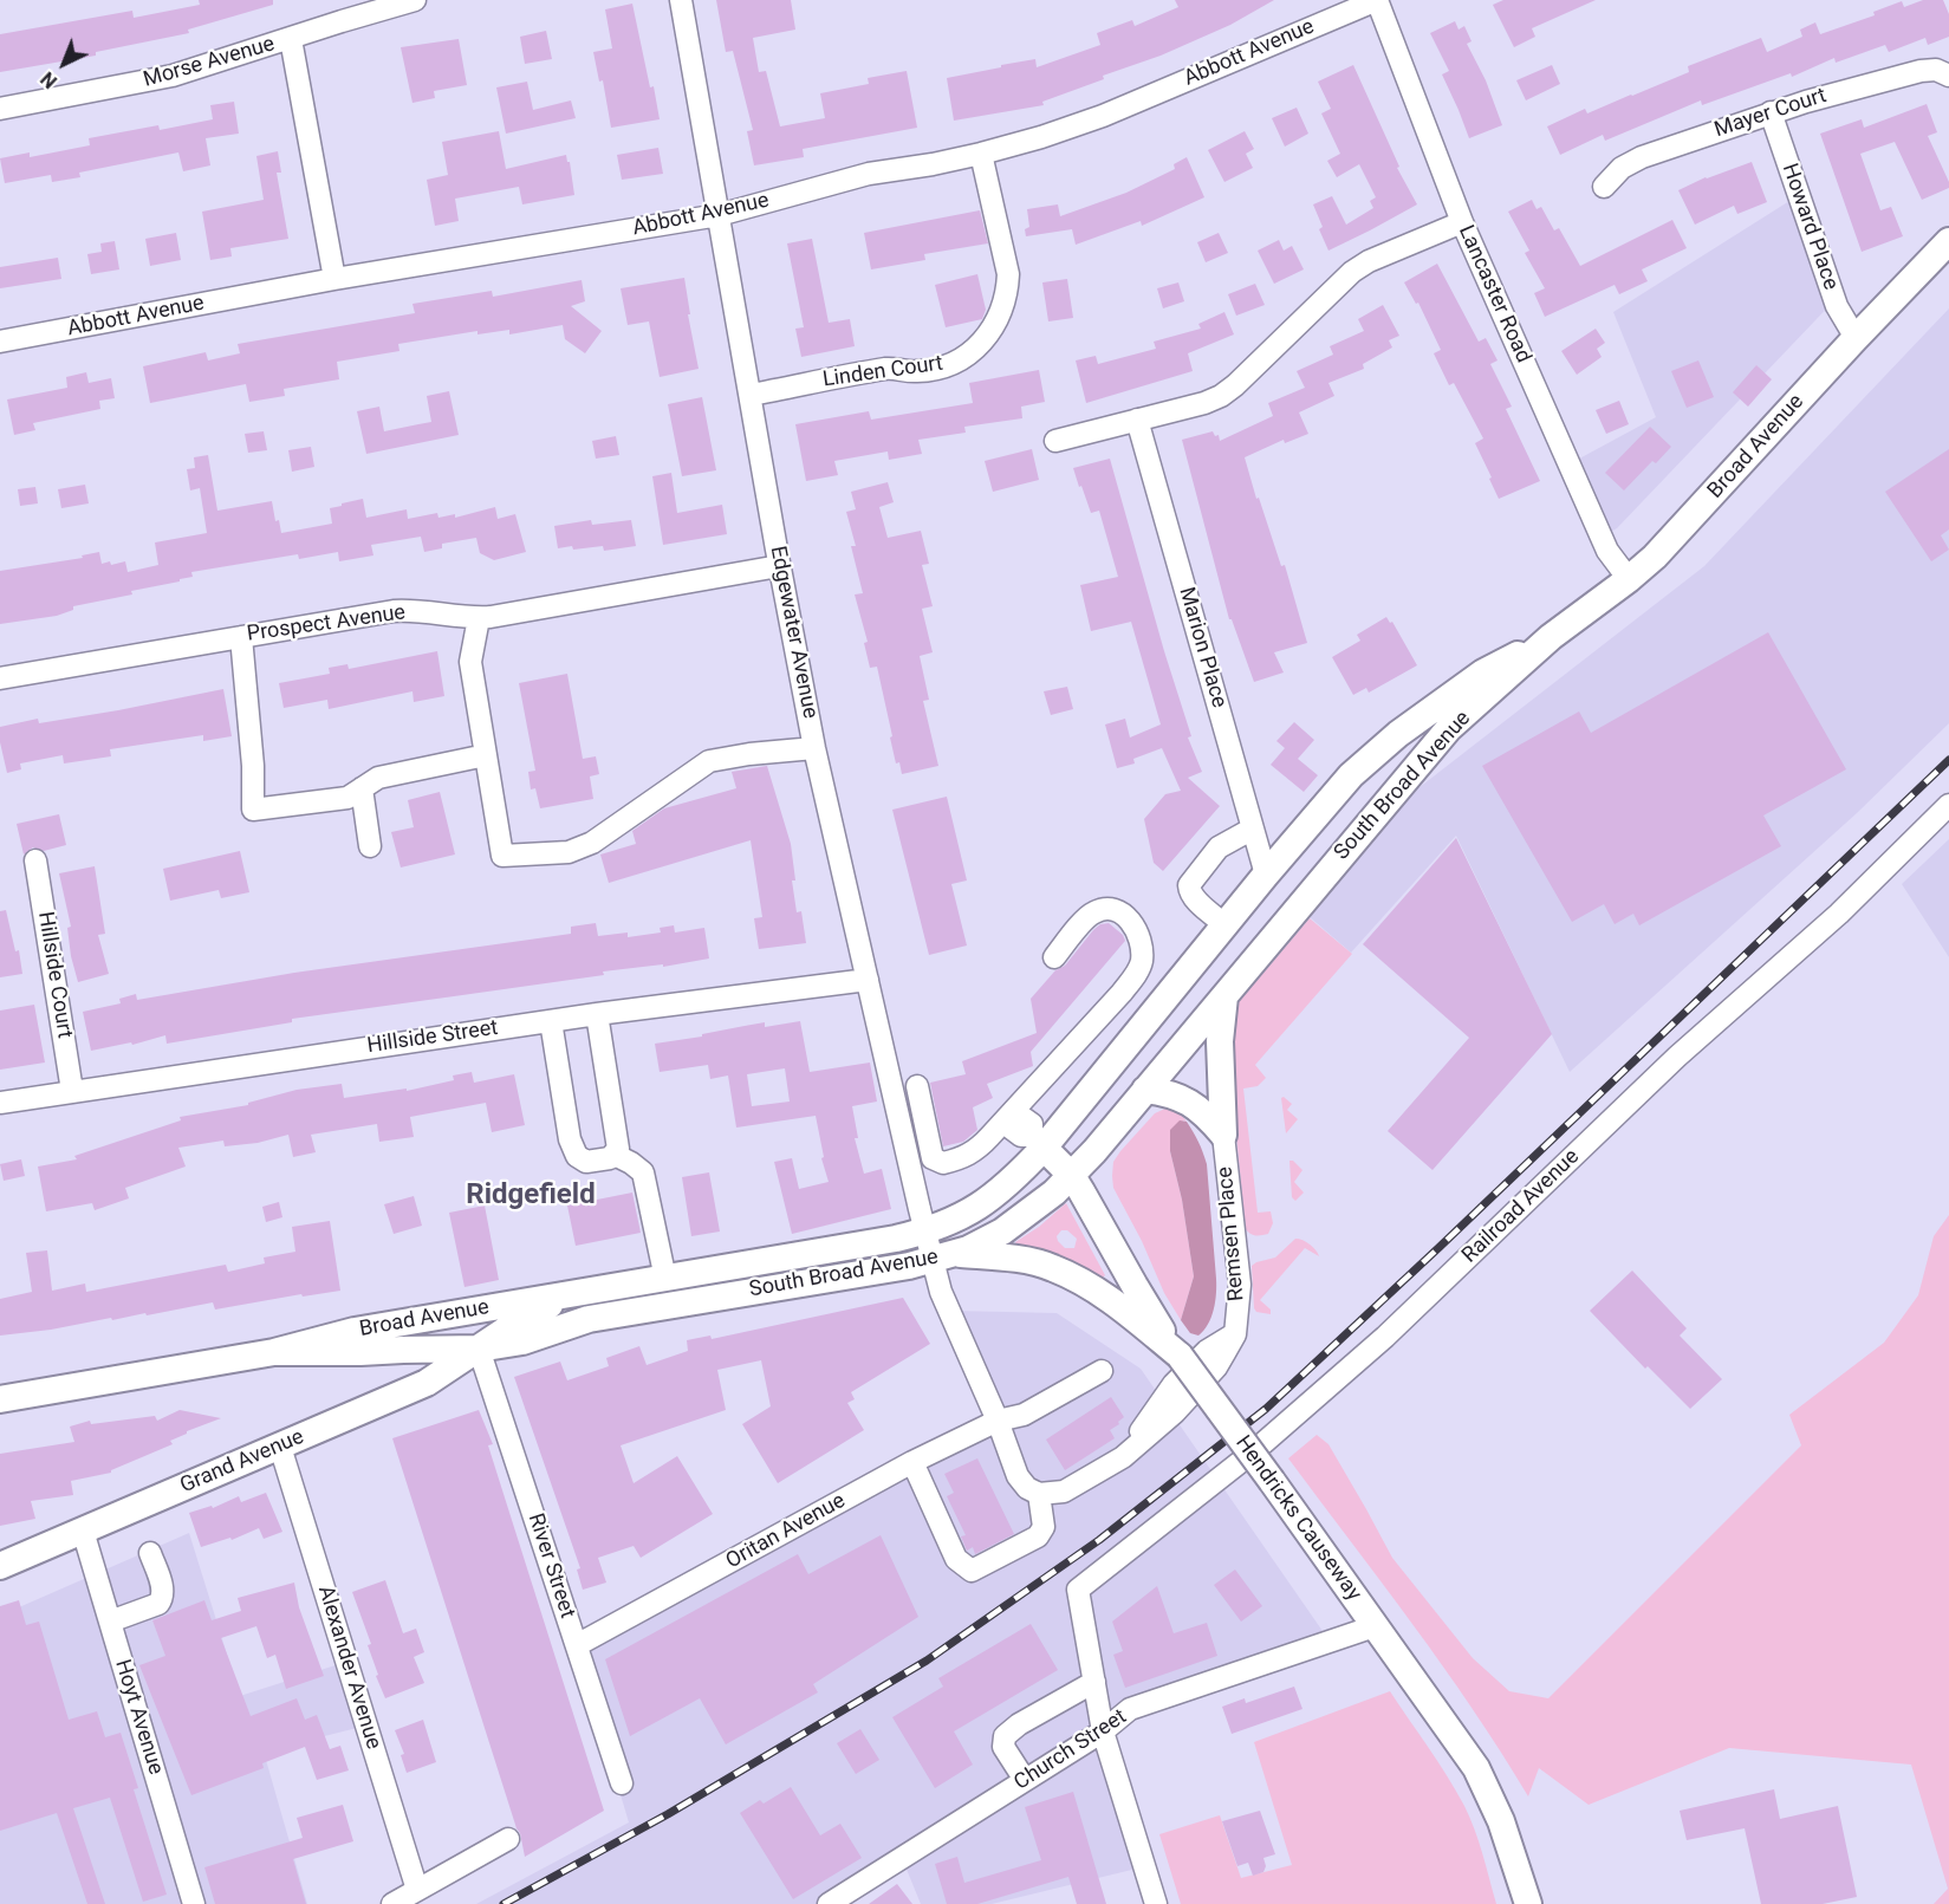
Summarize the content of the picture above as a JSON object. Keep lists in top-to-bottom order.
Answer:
{
  "streets": {
    "main road": [
      "Broad Avenue",
      "South Broad Avenue",
      "Grand Avenue",
      "Hendricks Causeway"
    ],
    "street": [
      "Abbott Avenue",
      "Morse Avenue",
      "Mayer Court",
      "Howard Place",
      "Lancaster Road",
      "Linden Court",
      "Prospect Avenue",
      "Edgewater Avenue",
      "Marion Place",
      "Hillside Court",
      "Hillside Street",
      "Railroad Avenue",
      "Remsen Place",
      "Oritan Avenue",
      "River Street",
      "Alexander Avenue",
      "Hoyt Avenue",
      "Church Street"
    ]
  },
  "crossings": [
    ["Abbott Avenue", "Lancaster Road"],
    ["Abbott Avenue", "Linden Court"],
    ["Abbott Avenue", "Edgewater Avenue"],
    ["Mayer Court", "Howard Place"],
    ["Howard Place", "Broad Avenue"],
    ["Lancaster Road", "Broad Avenue"],
    ["Linden Court", "Edgewater Avenue"],
    ["Broad Avenue", "South Broad Avenue"],
    ["Broad Avenue", "Grand Avenue"],
    ["Broad Avenue", "River Street"],
    ["Prospect Avenue", "Edgewater Avenue"],
    ["Edgewater Avenue", "South Broad Avenue"],
    ["Edgewater Avenue", "Hillside Street"],
    ["Edgewater Avenue", "Remsen Place"],
    ["Edgewater Avenue", "Oritan Avenue"],
    ["Marion Place", "South Broad Avenue"],
    ["South Broad Avenue", "Grand Avenue"],
    ["South Broad Avenue", "Hendricks Causeway"],
    ["South Broad Avenue", "River Street"],
    ["Hillside Court", "Hillside Street"],
    ["Grand Avenue", "River Street"],
    ["Grand Avenue", "Alexander Avenue"],
    ["Grand Avenue", "Hoyt Avenue"],
    ["Hendricks Causeway", "Church Street"],
    ["Oritan Avenue", "River Street"]
  ],
  "districts": ["Ridgefield"],
  "north": "bottom left"
}
